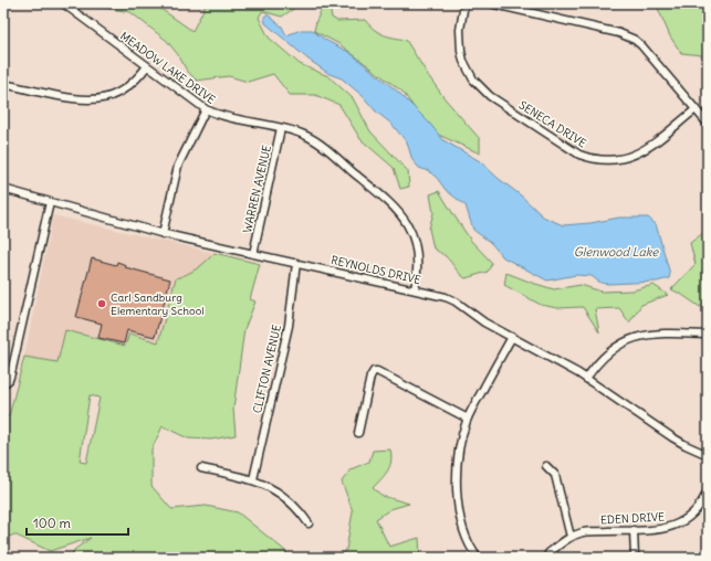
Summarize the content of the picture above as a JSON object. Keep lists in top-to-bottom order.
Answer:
{
  "streets": {
    "street": [
      "MEADOW LAKE DRIVE",
      "SENECA DRIVE",
      "WARREN AVENUE",
      "REYNOLDS DRIVE",
      "CLIFTON AVENUE",
      "EDEN DRIVE"
    ]
  },
  "crossings": [
    ["MEADOW LAKE DRIVE", "WARREN AVENUE"],
    ["MEADOW LAKE DRIVE", "REYNOLDS DRIVE"],
    ["WARREN AVENUE", "REYNOLDS DRIVE"],
    ["REYNOLDS DRIVE", "CLIFTON AVENUE"]
  ],
  "water": ["Glenwood Lake"],
  "places": ["Carl Sandburg Elementary School"],
  "scale_bar": "100 m"
}
